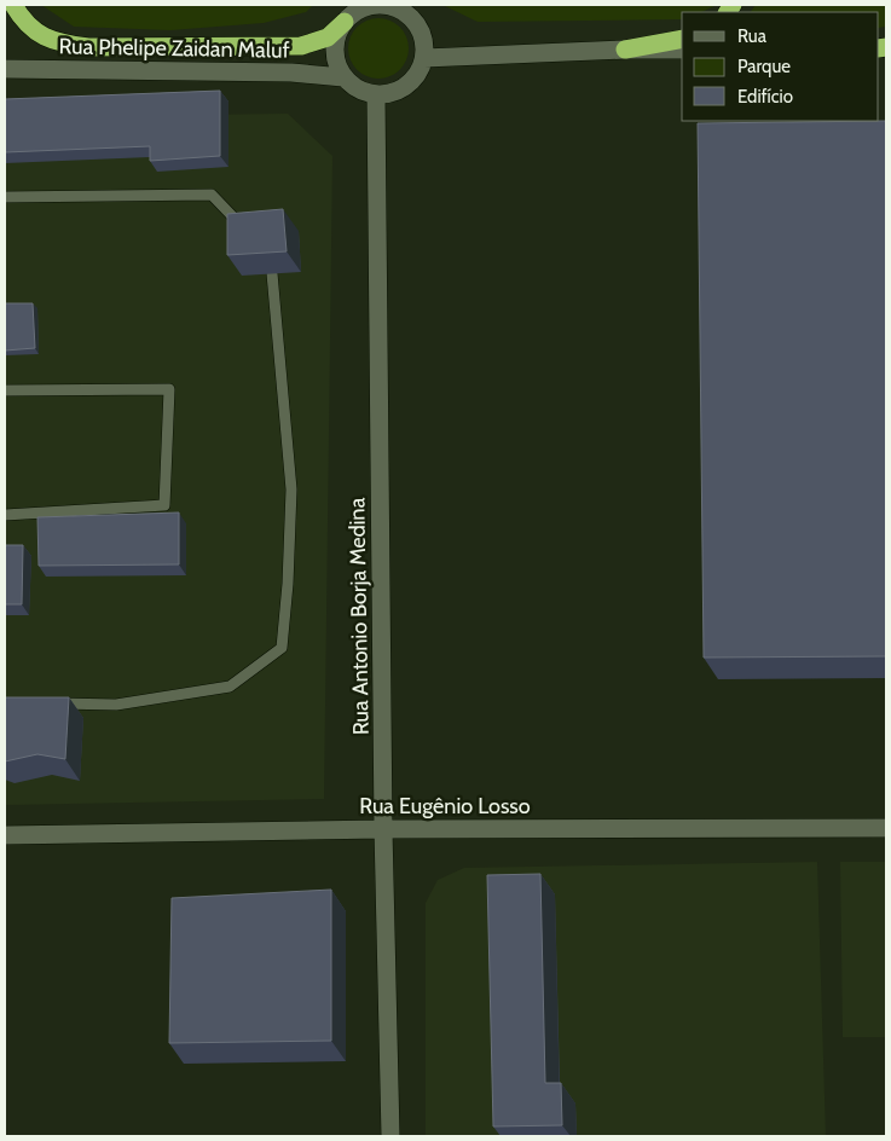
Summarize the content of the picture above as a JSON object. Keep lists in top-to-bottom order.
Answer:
{
  "streets": {
    "street": ["Rua Phelipe Zaidan Maluf", "Rua Antonio Borja Medina", "Rua Eugênio Losso"]
  },
  "crossings": [
    ["Rua Phelipe Zaidan Maluf", "Rua Antonio Borja Medina"],
    ["Rua Antonio Borja Medina", "Rua Eugênio Losso"]
  ],
  "legend": ["Rua", "Parque", "Edifício"]
}
